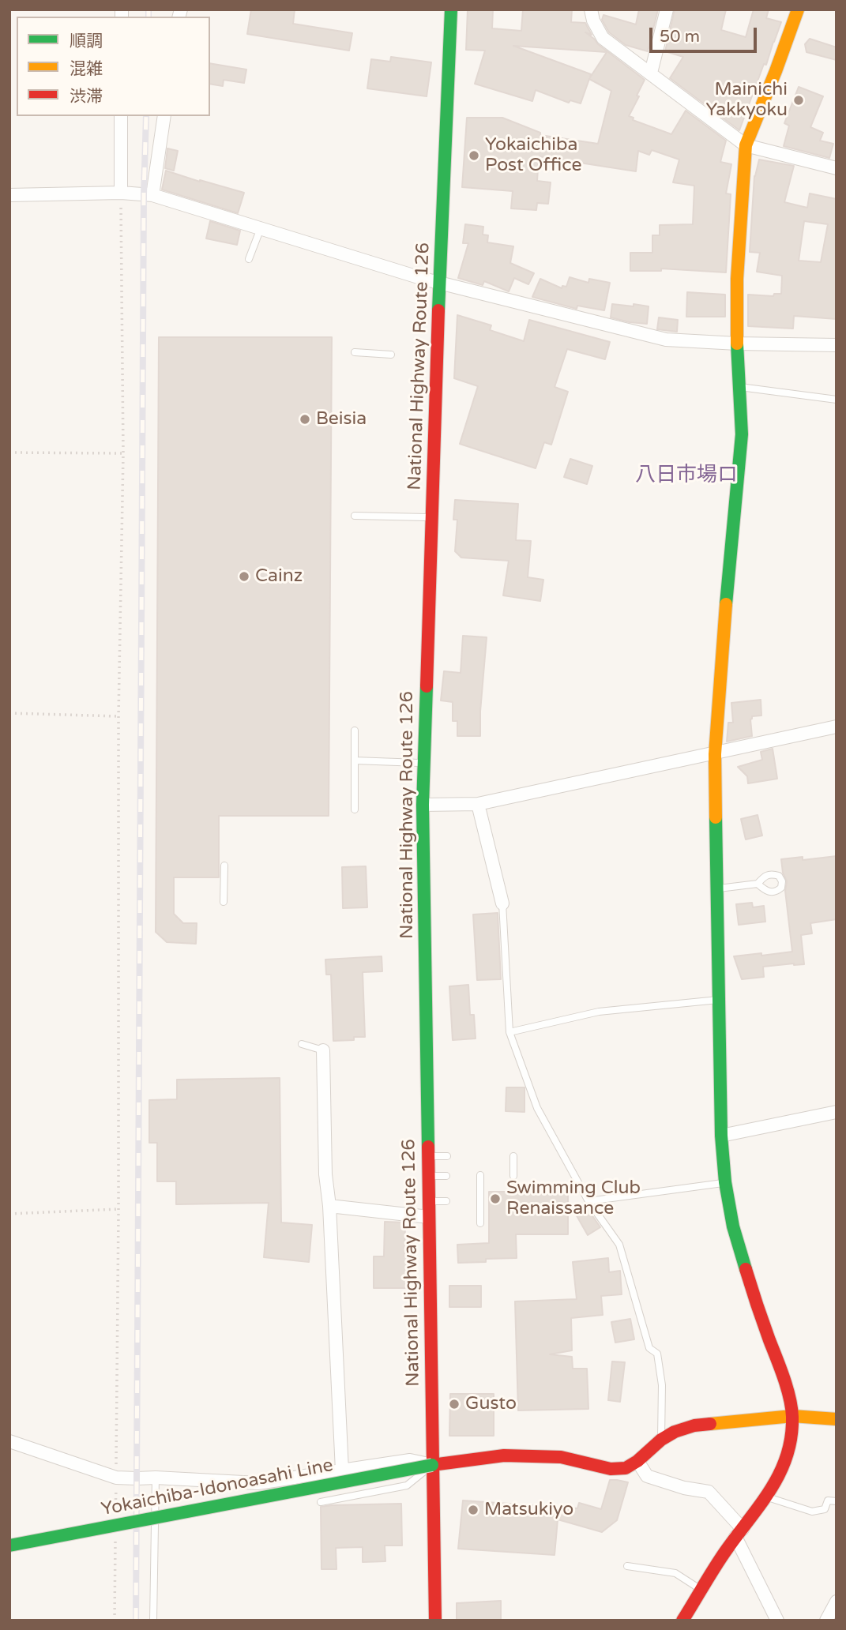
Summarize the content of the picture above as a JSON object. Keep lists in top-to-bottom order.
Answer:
{
  "streets": {
    "main road": ["National Highway Route 126", "Yokaichiba-Idonoasahi Line"]
  },
  "crossings": [
    ["National Highway Route 126", "Yokaichiba-Idonoasahi Line"]
  ],
  "districts": ["八日市場ロ"],
  "places": [
    "Mainichi Yakkyoku",
    "Yokaichiba Post Office",
    "Beisia",
    "Cainz",
    "Swimming Club Renaissance",
    "Gusto",
    "Matsukiyo"
  ],
  "legend": ["順調", "混雑", "渋滞"],
  "scale_bar": "50 m"
}
